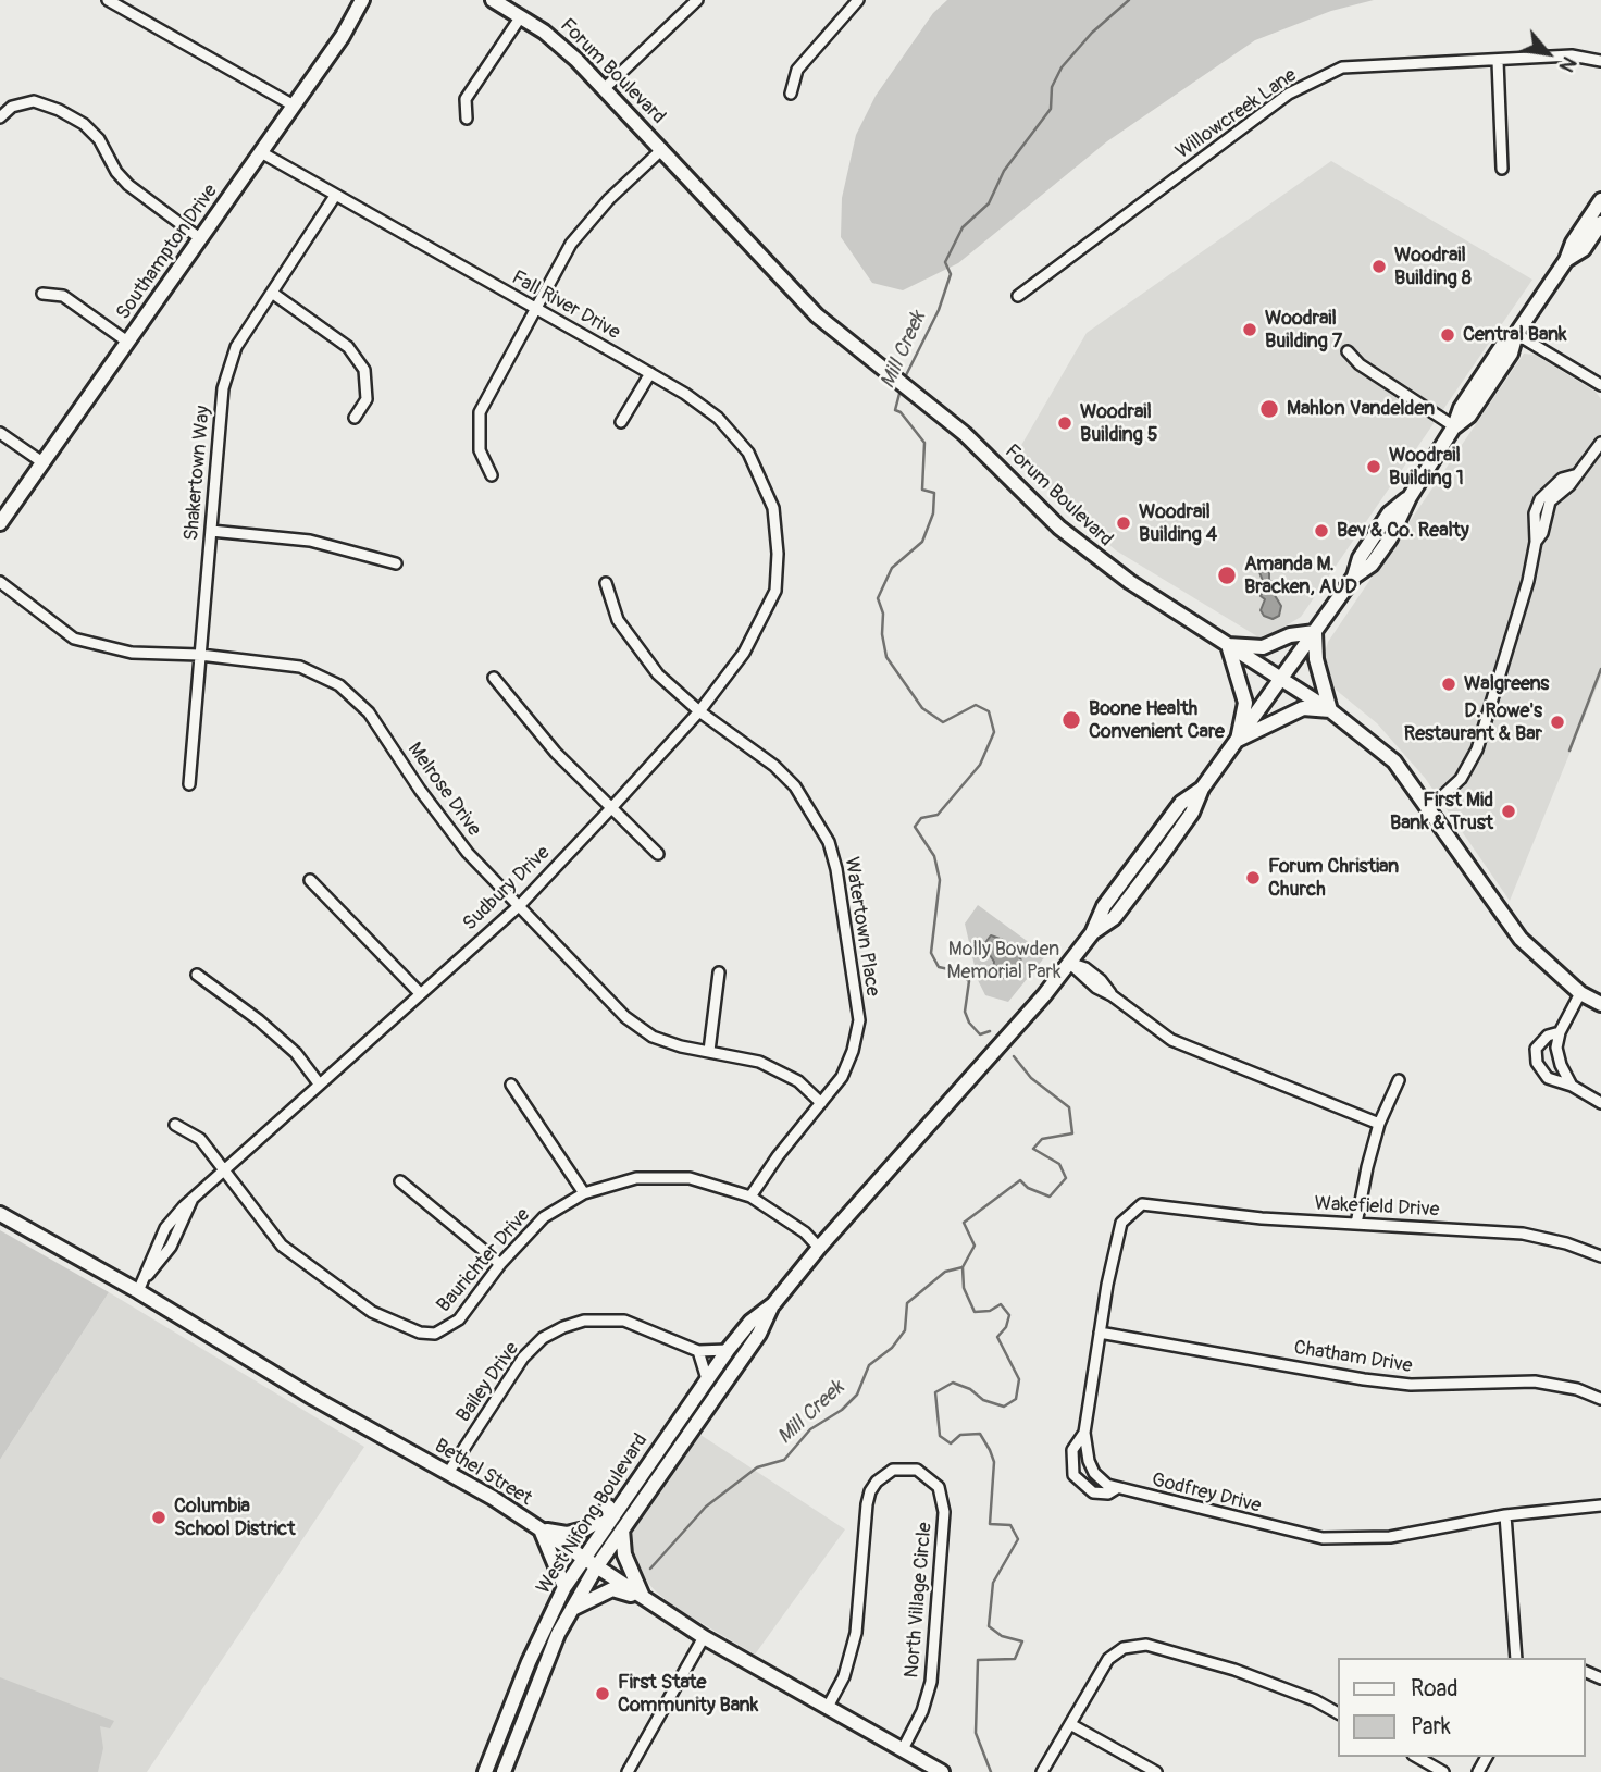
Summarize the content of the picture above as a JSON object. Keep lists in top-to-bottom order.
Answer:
{
  "streets": {
    "main road": [
      "Forum Boulevard",
      "Southampton Drive",
      "Bethel Street",
      "West Nifong Boulevard"
    ],
    "street": [
      "Willowcreek Lane",
      "Fall River Drive",
      "Shakertown Way",
      "Melrose Drive",
      "Sudbury Drive",
      "Watertown Place",
      "Wakefield Drive",
      "Baurichter Drive",
      "Chatham Drive",
      "Bailey Drive",
      "Godfrey Drive",
      "North Village Circle"
    ]
  },
  "crossings": [
    ["Forum Boulevard", "West Nifong Boulevard"],
    ["Southampton Drive", "Fall River Drive"],
    ["Fall River Drive", "Shakertown Way"],
    ["Fall River Drive", "Sudbury Drive"],
    ["Shakertown Way", "Melrose Drive"],
    ["Melrose Drive", "Sudbury Drive"],
    ["Melrose Drive", "Watertown Place"],
    ["Sudbury Drive", "Watertown Place"],
    ["Sudbury Drive", "Baurichter Drive"],
    ["Sudbury Drive", "Bethel Street"],
    ["Watertown Place", "Baurichter Drive"],
    ["Wakefield Drive", "Godfrey Drive"],
    ["Baurichter Drive", "West Nifong Boulevard"],
    ["Chatham Drive", "Godfrey Drive"],
    ["Bailey Drive", "Bethel Street"],
    ["Bailey Drive", "West Nifong Boulevard"],
    ["Bethel Street", "West Nifong Boulevard"],
    ["Bethel Street", "North Village Circle"]
  ],
  "water": ["Mill Creek"],
  "parks": ["Molly Bowden Memorial Park"],
  "places": [
    "Woodrail Building 8",
    "Woodrail Building 7",
    "Central Bank",
    "Mahlon Vandelden",
    "Woodrail Building 5",
    "Woodrail Building 1",
    "Woodrail Building 4",
    "Bev & Co. Realty",
    "Amanda M. Bracken, AUD",
    "Walgreens",
    "Boone Health Convenient Care",
    "D. Rowe's Restaurant & Bar",
    "First Mid Bank & Trust",
    "Forum Christian Church",
    "Columbia School District",
    "First State Community Bank"
  ],
  "legend": ["Road", "Park"],
  "north": "bottom right"
}
